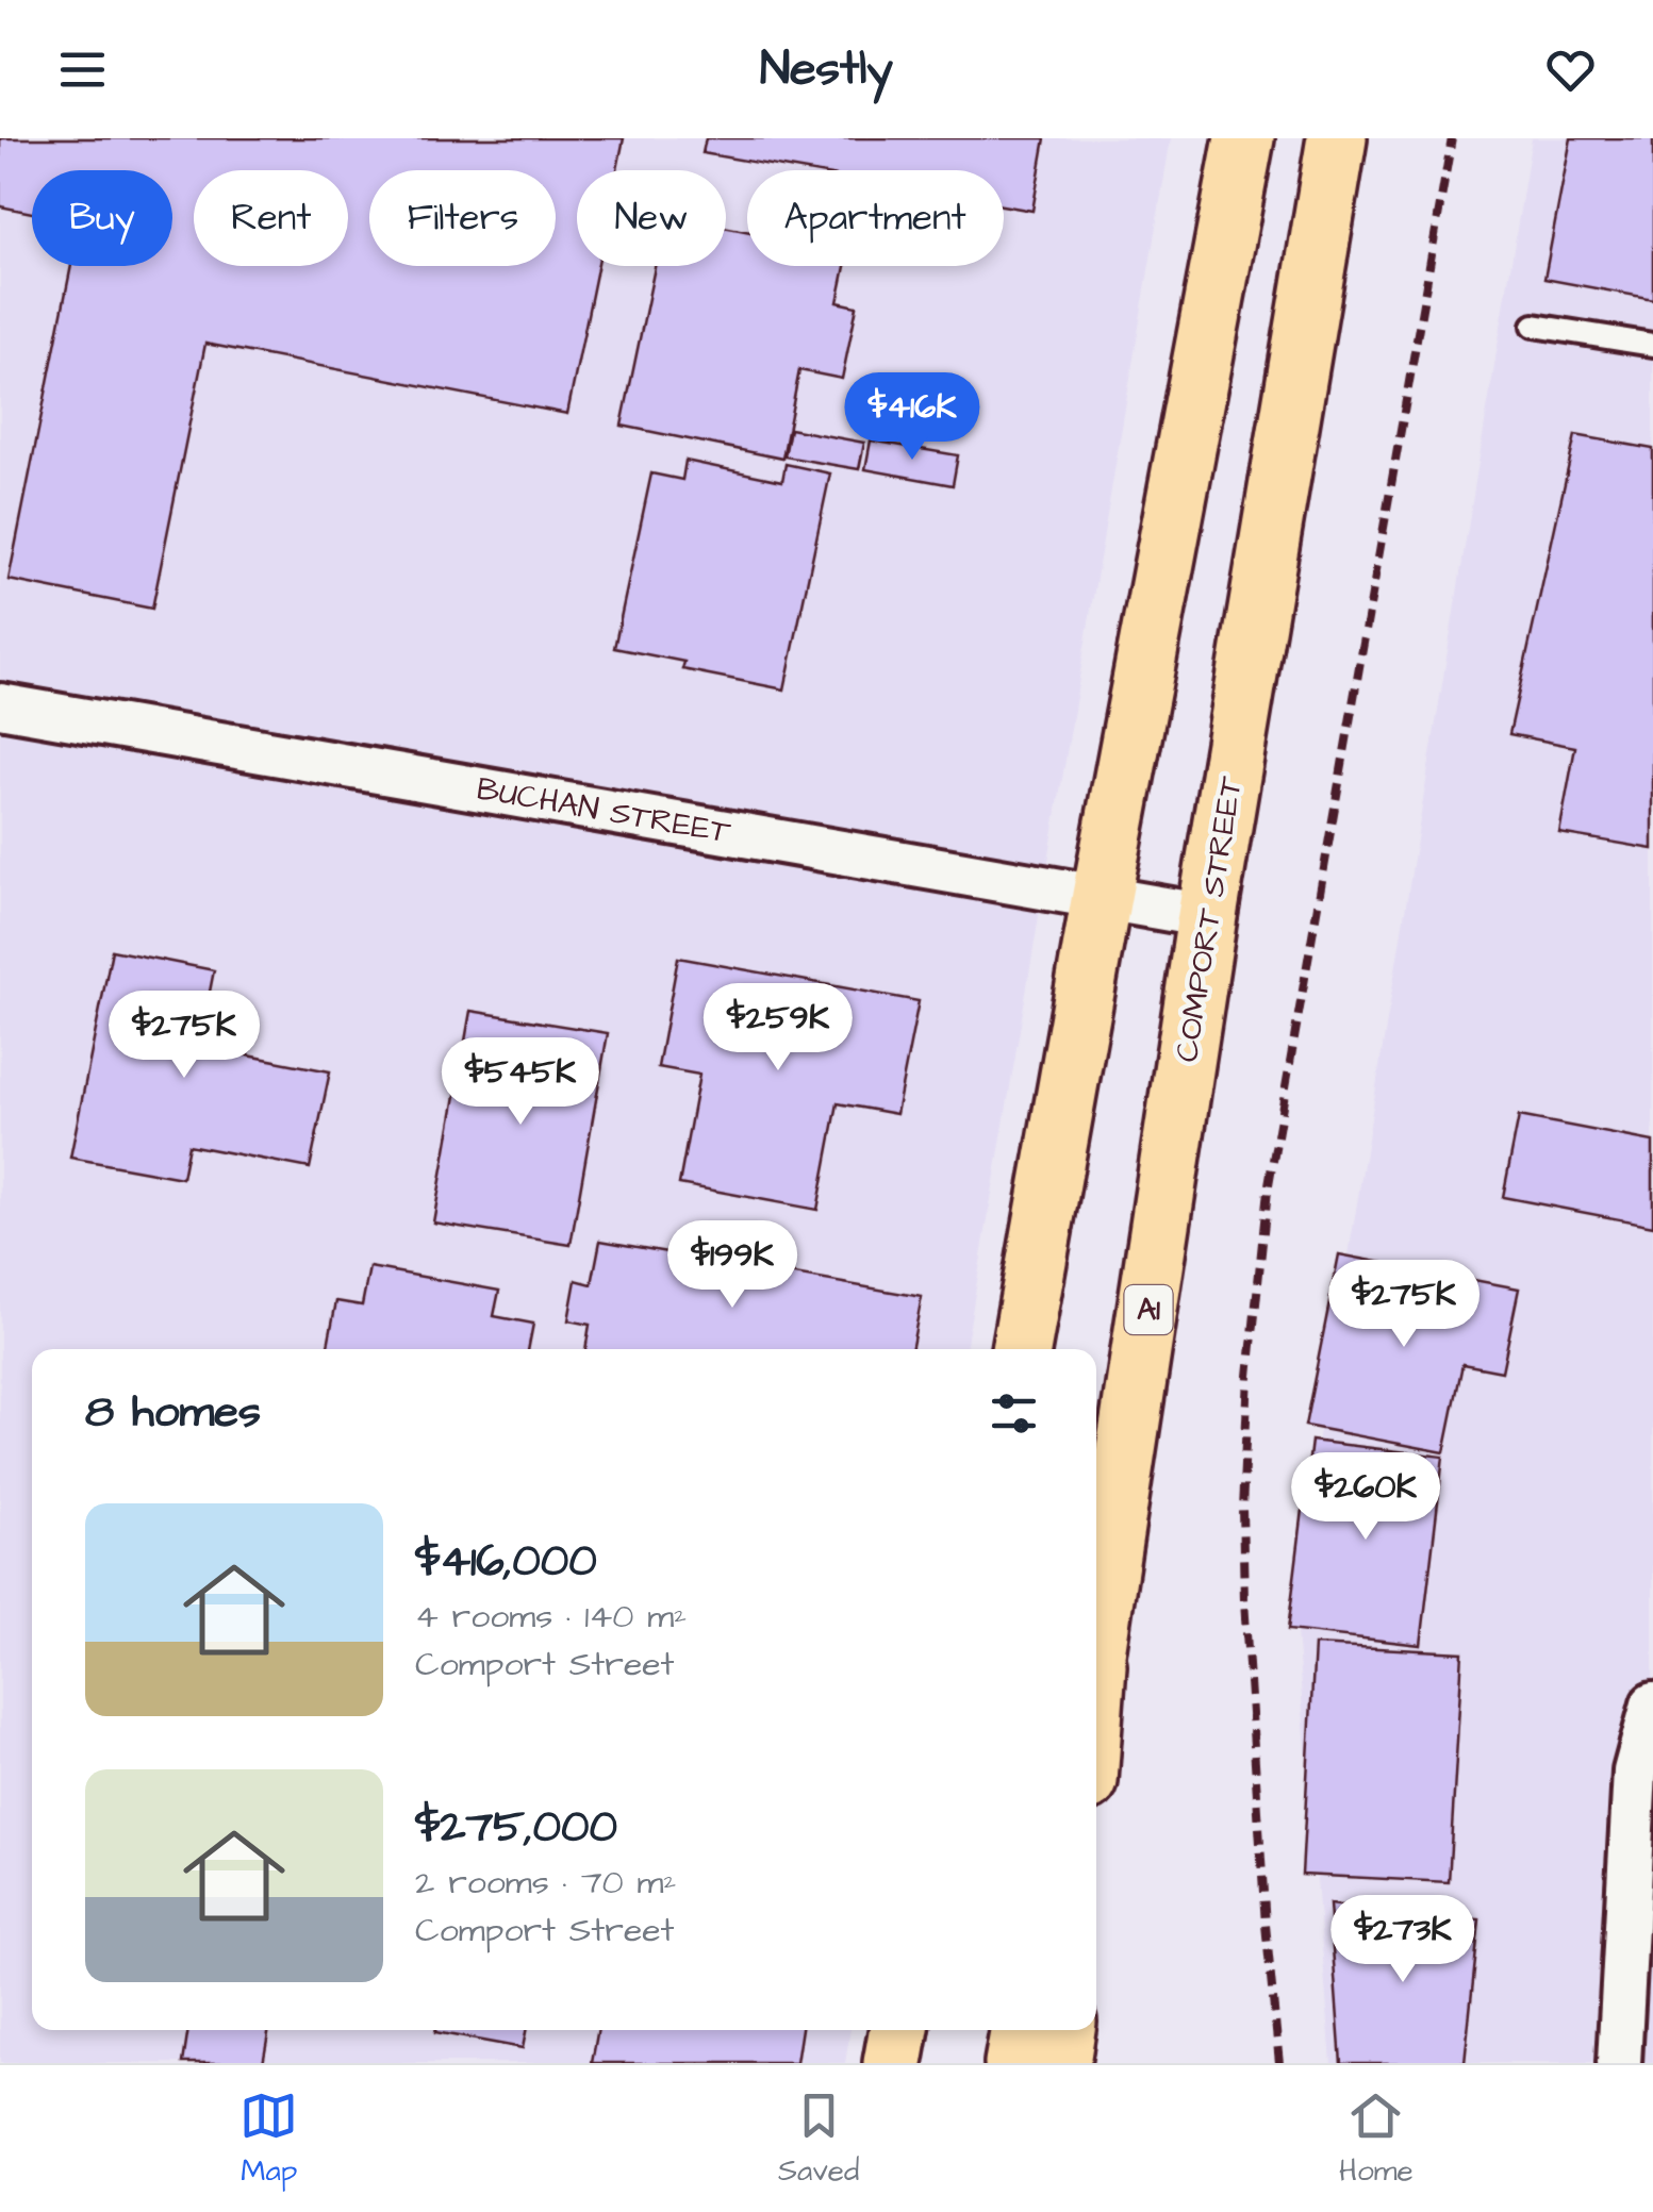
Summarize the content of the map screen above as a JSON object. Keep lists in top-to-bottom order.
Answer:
{
  "streets": {
    "highway": ["COMPORT STREET", "A1"],
    "street": ["BUCHAN STREET"]
  },
  "crossings": [
    ["BUCHAN STREET", "COMPORT STREET"]
  ],
  "page": {
    "header": "Nestly",
    "chip": [
      "Buy",
      "Rent",
      "Filters",
      "New",
      "Apartment"
    ],
    "price": [
      "$416K",
      "$259K",
      "$275K",
      "$545K",
      "$199K",
      "$275K",
      "$260K",
      "$273K"
    ],
    "heading": "8 homes",
    "list": [
      {
        "name": "$416,000",
        "note": "4 rooms · 140 m² · Comport Street"
      },
      {
        "name": "$275,000",
        "note": "2 rooms · 70 m² · Comport Street"
      }
    ],
    "tabs": ["Map", "Saved", "Home"]
  }
}
